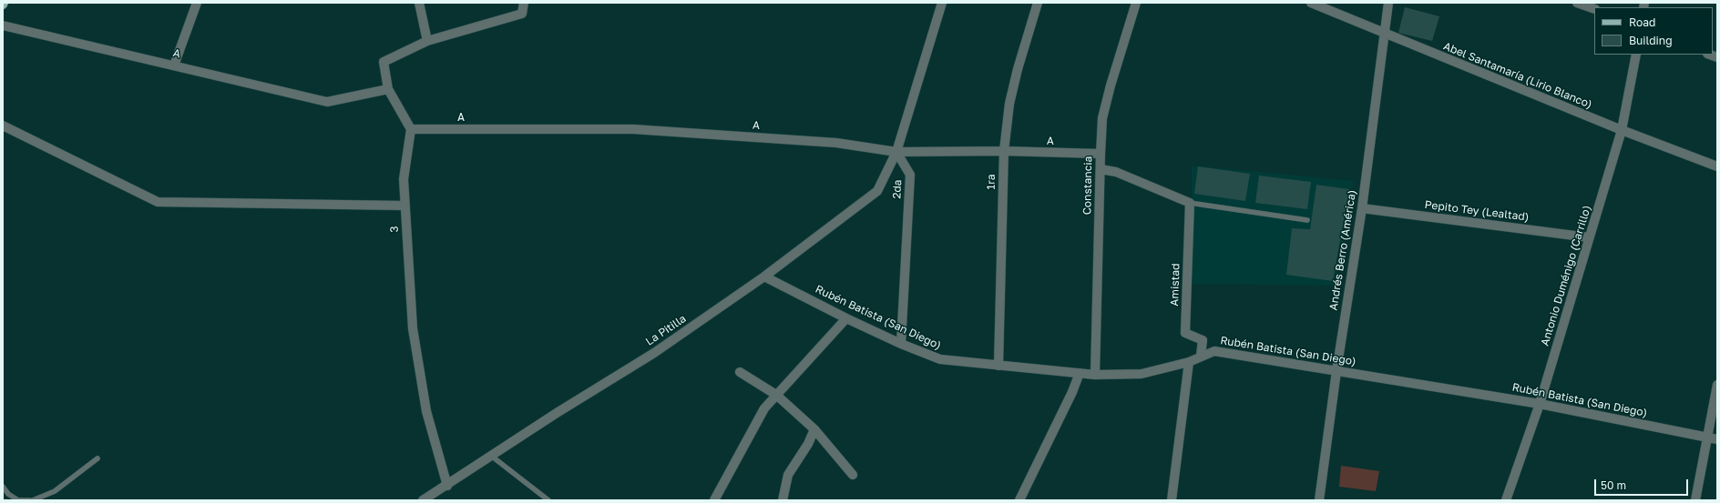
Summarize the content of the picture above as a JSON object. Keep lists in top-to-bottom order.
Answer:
{
  "streets": {
    "street": [
      "A",
      "Abel Santamaría (Lirio Blanco)",
      "1ra",
      "Constancia",
      "2da",
      "Pepito Tey (Lealtad)",
      "3",
      "Andrés Berro (América)",
      "Antonio Duménigo (Carrillo)",
      "Amistad",
      "Rubén Batista (San Diego)",
      "La Pitilla"
    ]
  },
  "crossings": [
    ["A", "1ra"],
    ["A", "Constancia"],
    ["A", "2da"],
    ["A", "3"],
    ["A", "La Pitilla"],
    ["Abel Santamaría (Lirio Blanco)", "Andrés Berro (América)"],
    ["Abel Santamaría (Lirio Blanco)", "Antonio Duménigo (Carrillo)"],
    ["1ra", "Rubén Batista (San Diego)"],
    ["Constancia", "Rubén Batista (San Diego)"],
    ["2da", "Rubén Batista (San Diego)"],
    ["2da", "La Pitilla"],
    ["Pepito Tey (Lealtad)", "Andrés Berro (América)"],
    ["Pepito Tey (Lealtad)", "Antonio Duménigo (Carrillo)"],
    ["3", "La Pitilla"],
    ["Andrés Berro (América)", "Rubén Batista (San Diego)"],
    ["Antonio Duménigo (Carrillo)", "Rubén Batista (San Diego)"],
    ["Amistad", "Rubén Batista (San Diego)"],
    ["Rubén Batista (San Diego)", "La Pitilla"]
  ],
  "legend": ["Road", "Building"],
  "scale_bar": "50 m"
}
